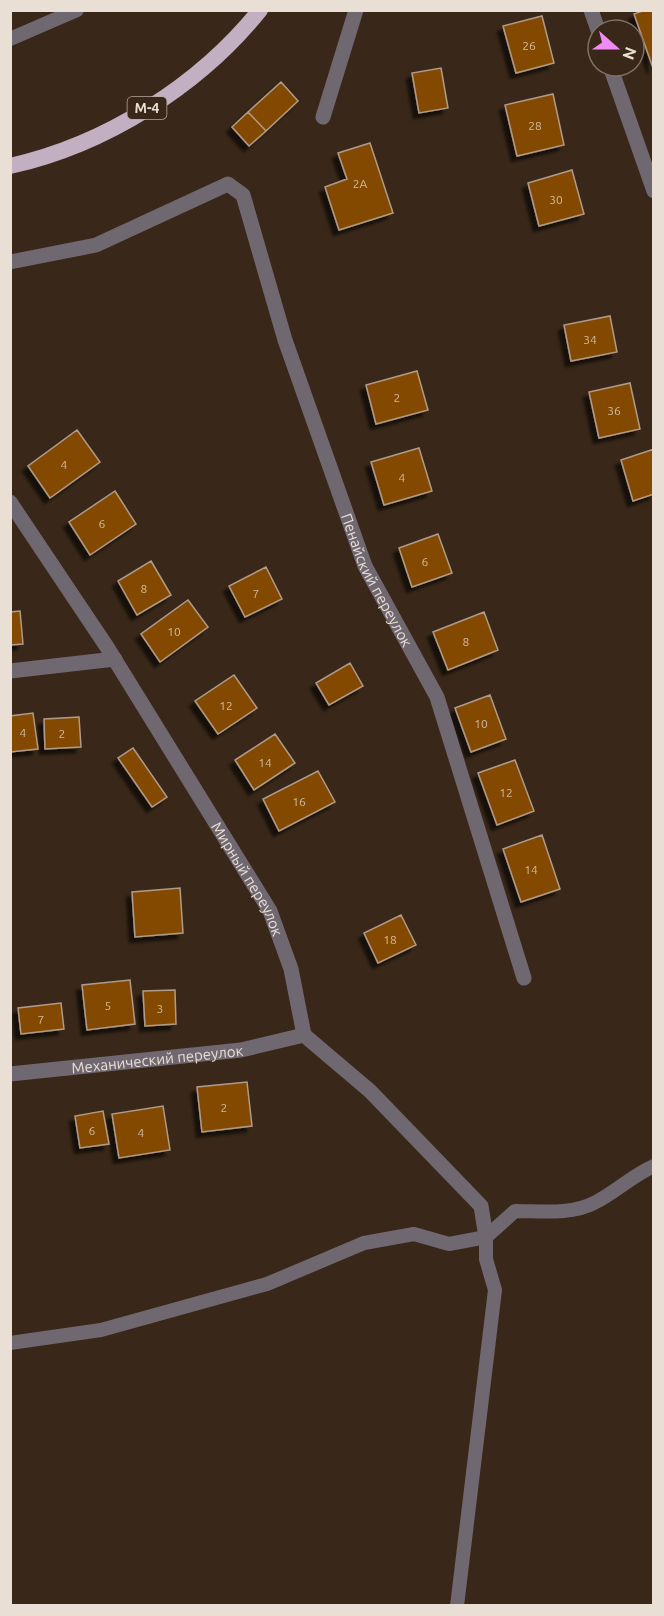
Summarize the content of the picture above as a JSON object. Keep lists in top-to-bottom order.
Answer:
{
  "streets": {
    "highway": ["М-4"],
    "street": ["Пенайский переулок", "Мирный переулок", "Механический переулок"]
  },
  "crossings": [
    ["Мирный переулок", "Механический переулок"]
  ],
  "house_numbers": [
    "26",
    "28",
    "2А",
    "30",
    "34",
    "2",
    "36",
    "4",
    "4",
    "6",
    "6",
    "8",
    "7",
    "10",
    "8",
    "12",
    "10",
    "4",
    "2",
    "14",
    "12",
    "16",
    "14",
    "18",
    "5",
    "3",
    "7",
    "2",
    "6",
    "4"
  ],
  "north": "right"
}
